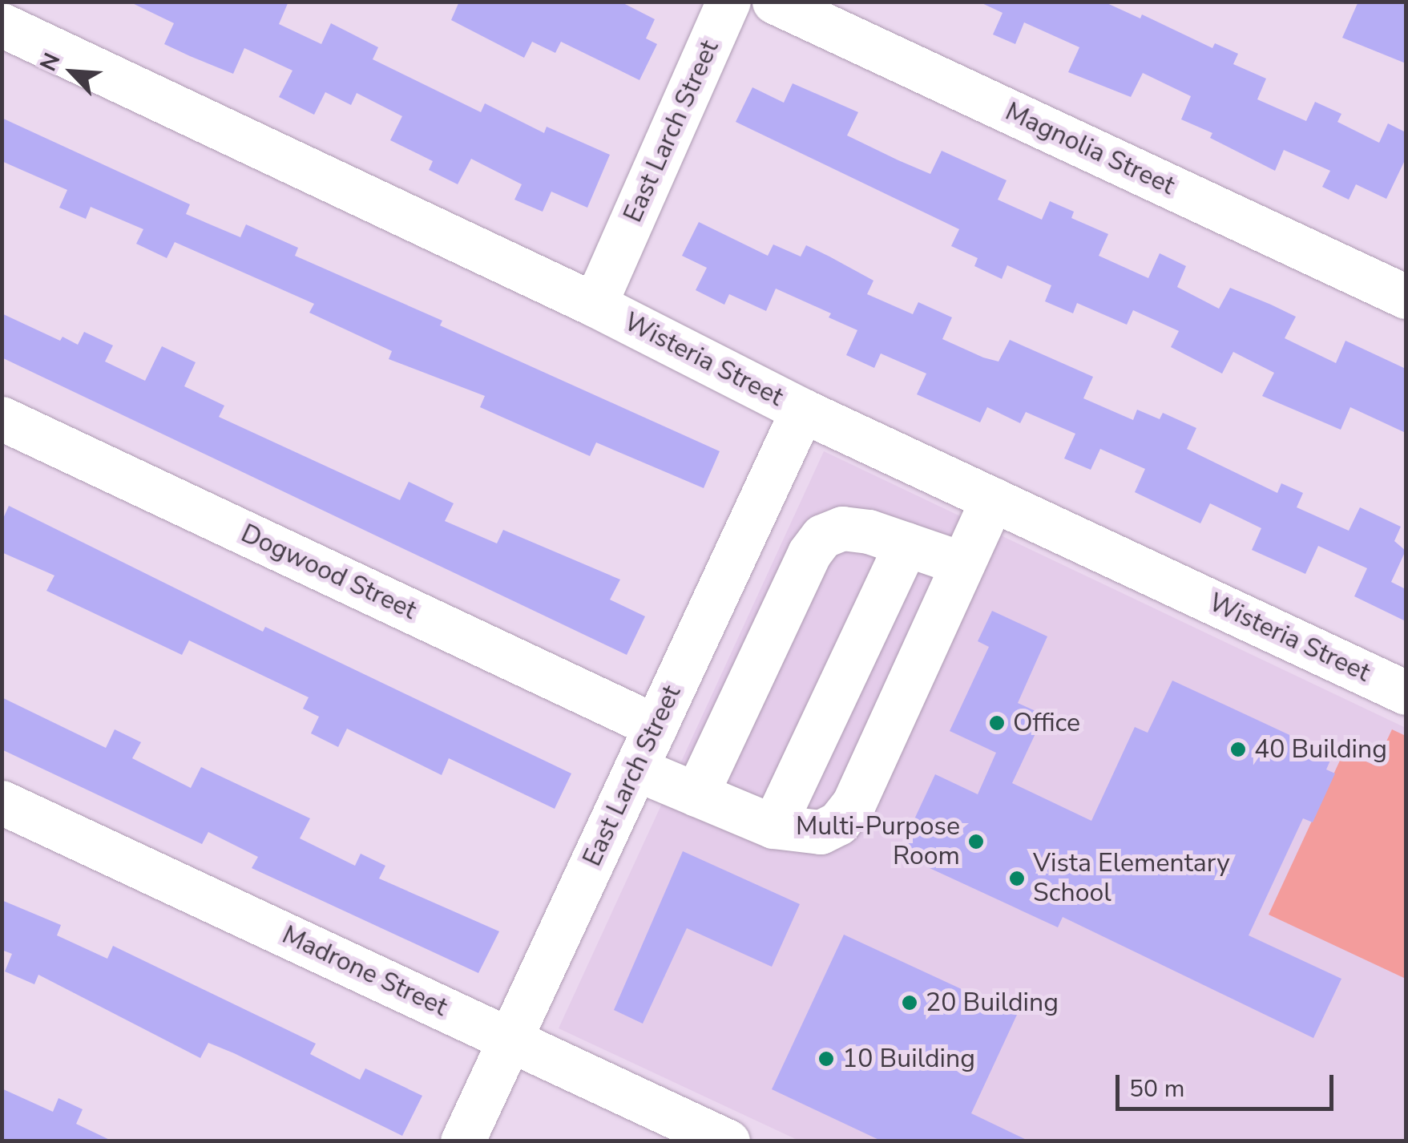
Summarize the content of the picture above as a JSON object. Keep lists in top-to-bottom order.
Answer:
{
  "streets": {
    "street": [
      "East Larch Street",
      "Magnolia Street",
      "Wisteria Street",
      "Dogwood Street",
      "Madrone Street"
    ]
  },
  "crossings": [
    ["East Larch Street", "Wisteria Street"],
    ["East Larch Street", "Dogwood Street"],
    ["East Larch Street", "Madrone Street"]
  ],
  "places": [
    "Office",
    "40 Building",
    "Multi-Purpose Room",
    "Vista Elementary School",
    "20 Building",
    "10 Building"
  ],
  "scale_bar": "50 m",
  "north": "top left"
}
